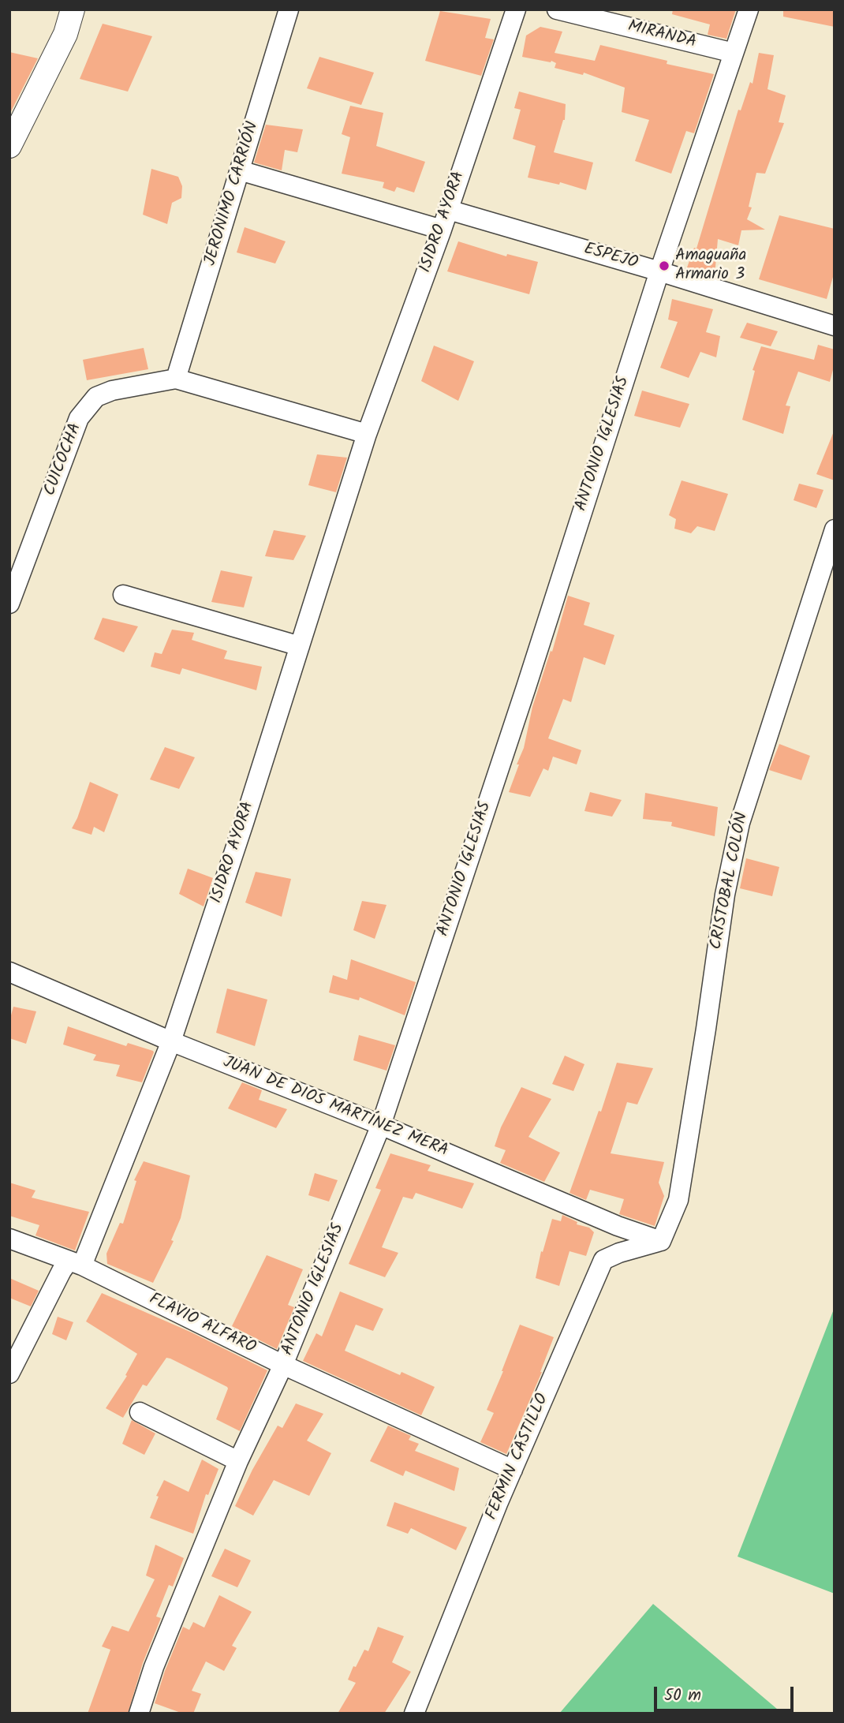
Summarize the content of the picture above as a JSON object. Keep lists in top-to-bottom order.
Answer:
{
  "streets": {
    "street": [
      "MIRANDA",
      "JERONIMO CARRIÓN",
      "ISIDRO AYORA",
      "ESPEJO",
      "ANTONIO IGLESIAS",
      "CUICOCHA",
      "CRISTOBAL COLÓN",
      "JUAN DE DIOS MARTÍNEZ MERA",
      "FLAVIO ALFARO",
      "FERMIN CASTILLO"
    ]
  },
  "crossings": [
    ["MIRANDA", "ANTONIO IGLESIAS"],
    ["JERONIMO CARRIÓN", "CUICOCHA"],
    ["ISIDRO AYORA", "ESPEJO"],
    ["ISIDRO AYORA", "JUAN DE DIOS MARTÍNEZ MERA"],
    ["ISIDRO AYORA", "FLAVIO ALFARO"],
    ["ESPEJO", "ANTONIO IGLESIAS"],
    ["ANTONIO IGLESIAS", "JUAN DE DIOS MARTÍNEZ MERA"],
    ["ANTONIO IGLESIAS", "FLAVIO ALFARO"],
    ["CRISTOBAL COLÓN", "JUAN DE DIOS MARTÍNEZ MERA"],
    ["JUAN DE DIOS MARTÍNEZ MERA", "FERMIN CASTILLO"],
    ["FLAVIO ALFARO", "FERMIN CASTILLO"]
  ],
  "places": ["Amaguaña Armario 3"],
  "scale_bar": "50 m"
}
